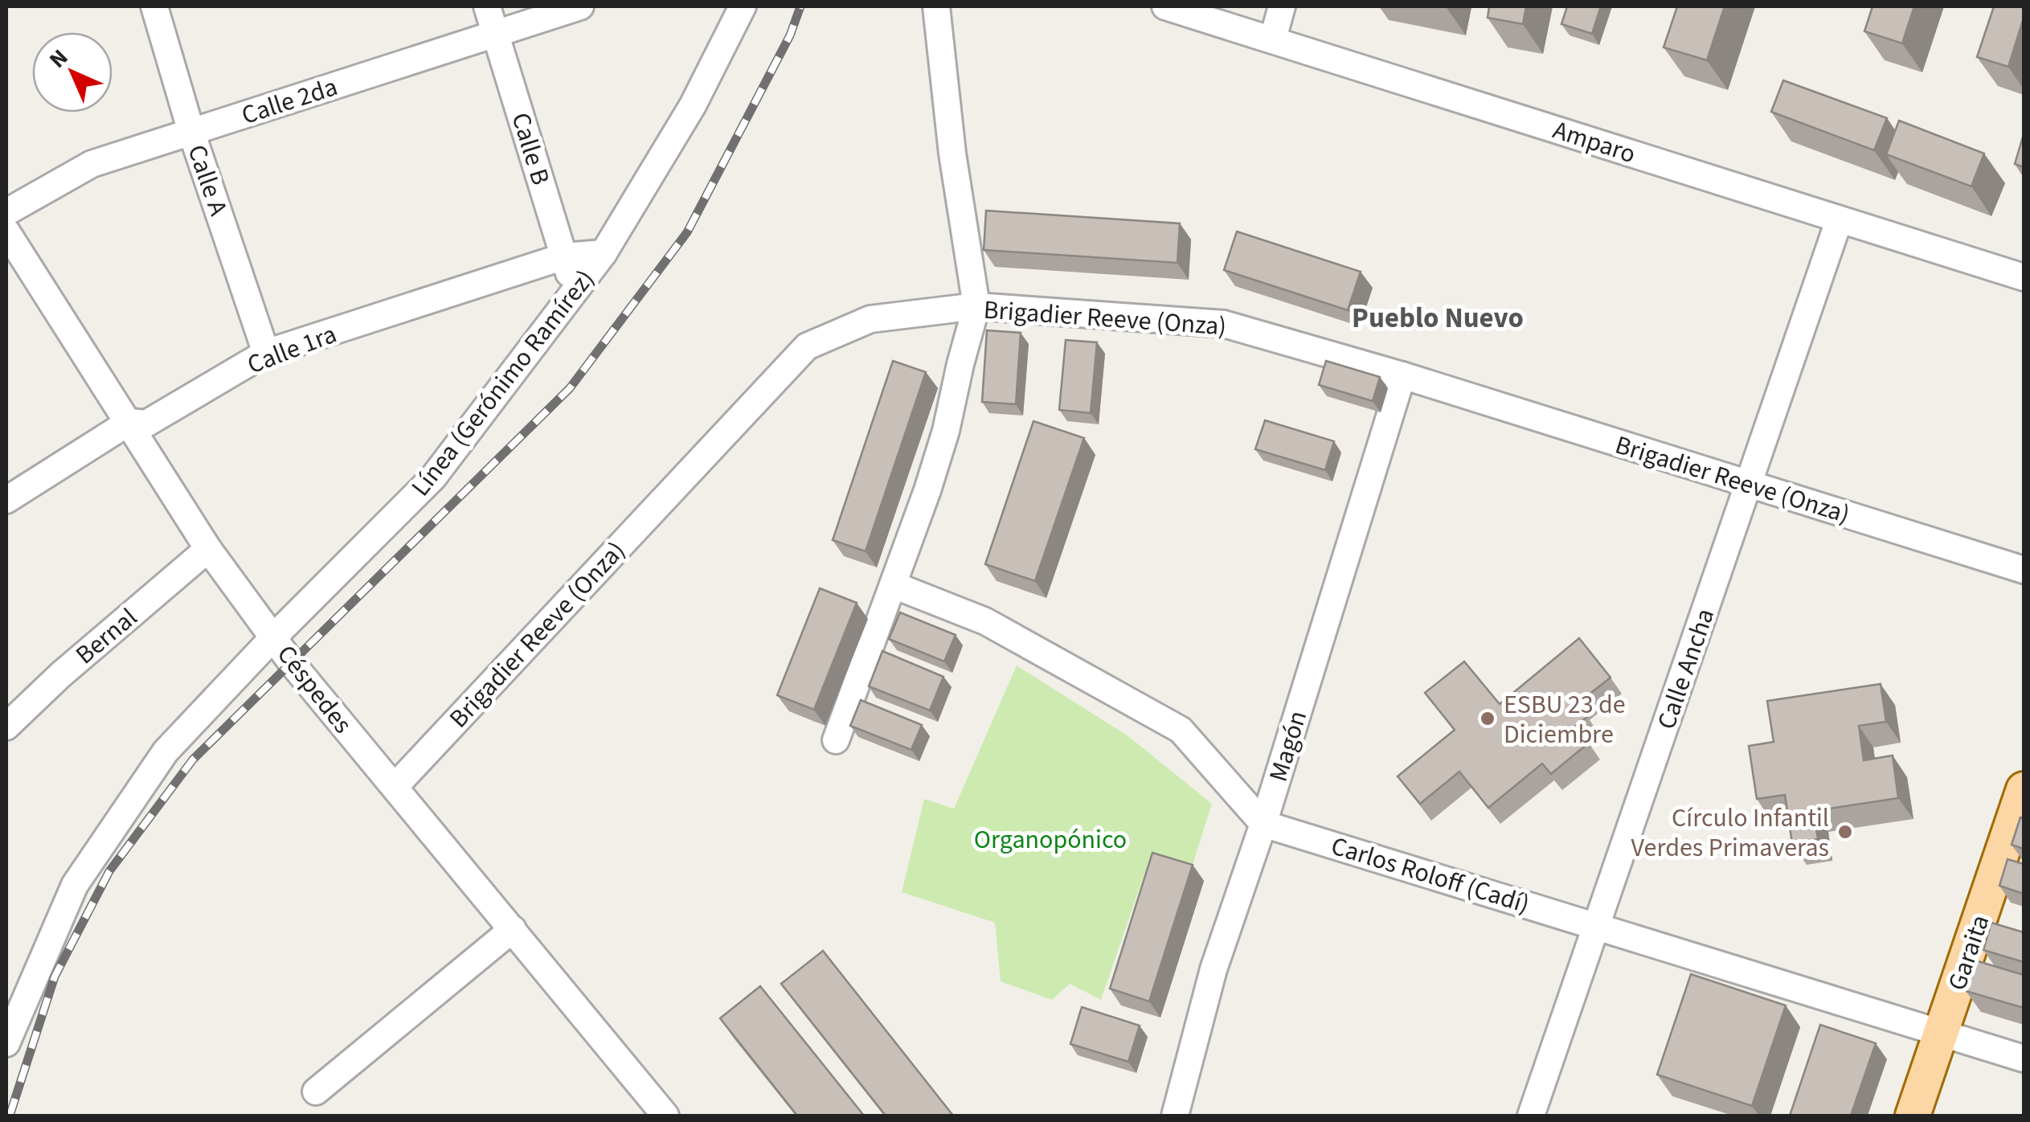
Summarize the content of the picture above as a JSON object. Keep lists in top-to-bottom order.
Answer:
{
  "streets": {
    "main road": ["Garaita"],
    "street": [
      "Calle 2da",
      "Amparo",
      "Calle B",
      "Calle A",
      "Brigadier Reeve (Onza)",
      "Calle 1ra",
      "Línea (Gerónimo Ramírez)",
      "Bernal",
      "Calle Ancha",
      "Céspedes",
      "Magón",
      "Carlos Roloff (Cadí)"
    ]
  },
  "crossings": [
    ["Calle 2da", "Calle B"],
    ["Calle 2da", "Calle A"],
    ["Amparo", "Calle Ancha"],
    ["Calle B", "Calle 1ra"],
    ["Calle B", "Línea (Gerónimo Ramírez)"],
    ["Calle A", "Calle 1ra"],
    ["Brigadier Reeve (Onza)", "Calle Ancha"],
    ["Brigadier Reeve (Onza)", "Céspedes"],
    ["Brigadier Reeve (Onza)", "Magón"],
    ["Calle 1ra", "Línea (Gerónimo Ramírez)"],
    ["Calle 1ra", "Céspedes"],
    ["Línea (Gerónimo Ramírez)", "Céspedes"],
    ["Bernal", "Céspedes"],
    ["Calle Ancha", "Carlos Roloff (Cadí)"],
    ["Magón", "Carlos Roloff (Cadí)"],
    ["Carlos Roloff (Cadí)", "Garaita"]
  ],
  "districts": ["Pueblo Nuevo"],
  "parks": ["Organopónico"],
  "places": ["ESBU 23 de Diciembre", "Círculo Infantil Verdes Primaveras"],
  "north": "top left"
}
